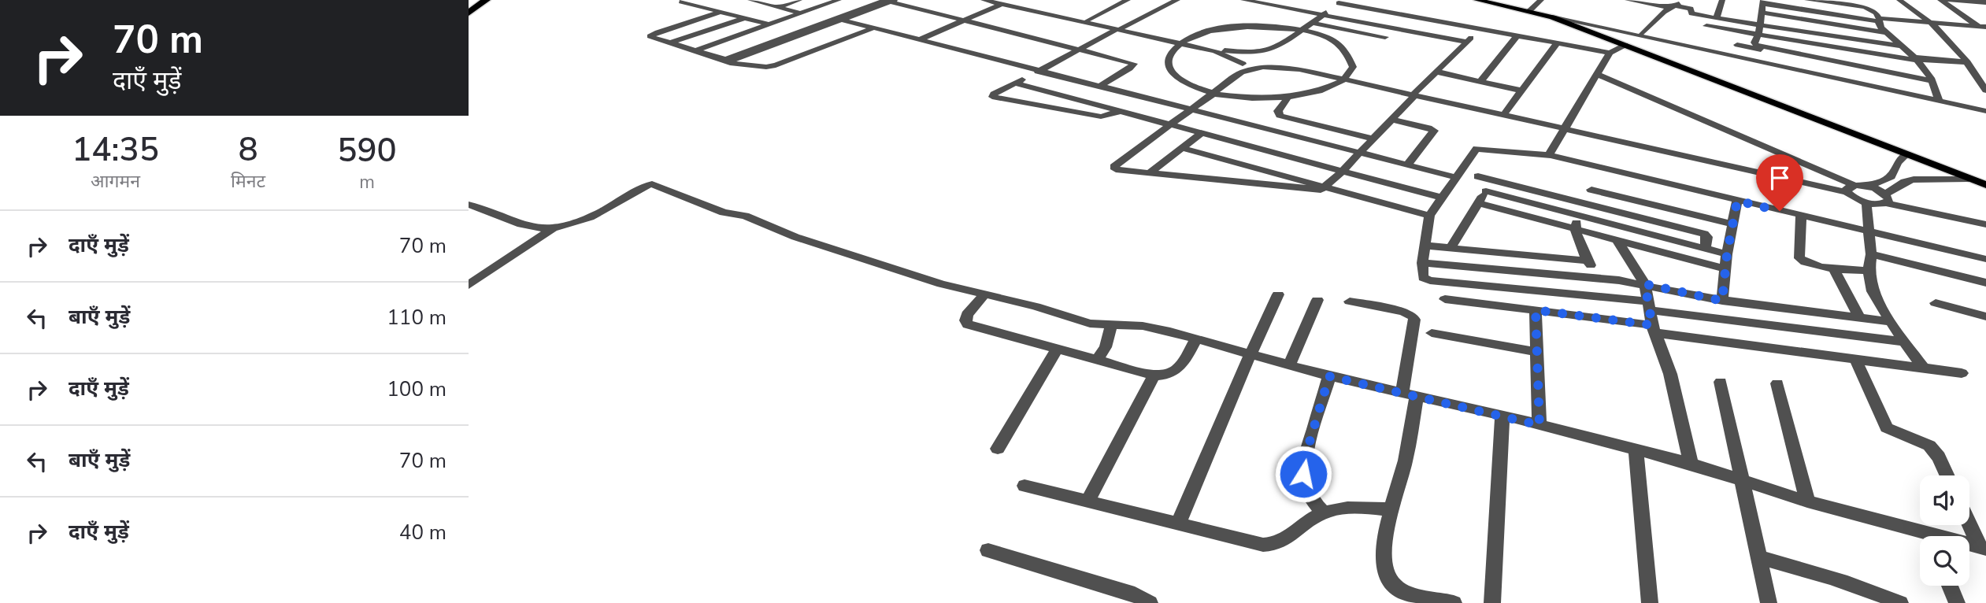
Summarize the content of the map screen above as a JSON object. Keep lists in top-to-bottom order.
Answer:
{
  "page": {
    "turn": ["70 m", "दाएँ मुड़ें"],
    "eta": [
      "14:35",
      "आगमन",
      "8",
      "मिनट",
      "590",
      "m"
    ],
    "list": [
      {
        "name": "दाएँ मुड़ें",
        "value": "70 m"
      },
      {
        "name": "बाएँ मुड़ें",
        "value": "110 m"
      },
      {
        "name": "दाएँ मुड़ें",
        "value": "100 m"
      },
      {
        "name": "बाएँ मुड़ें",
        "value": "70 m"
      },
      {
        "name": "दाएँ मुड़ें",
        "value": "40 m"
      }
    ]
  }
}
